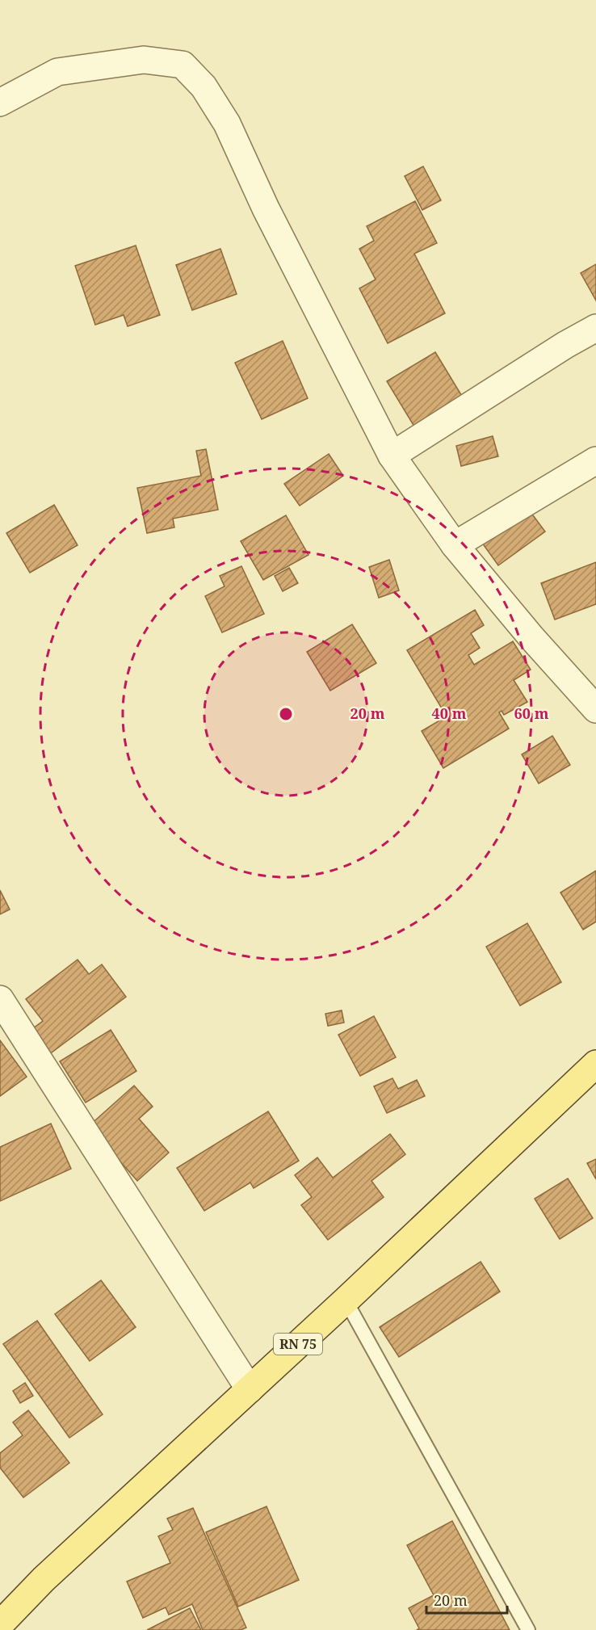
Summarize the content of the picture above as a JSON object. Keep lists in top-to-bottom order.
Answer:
{
  "streets": {
    "main road": ["RN 75"]
  },
  "scale_bar": "20 m",
  "rings": ["20 m", "40 m", "60 m"]
}
